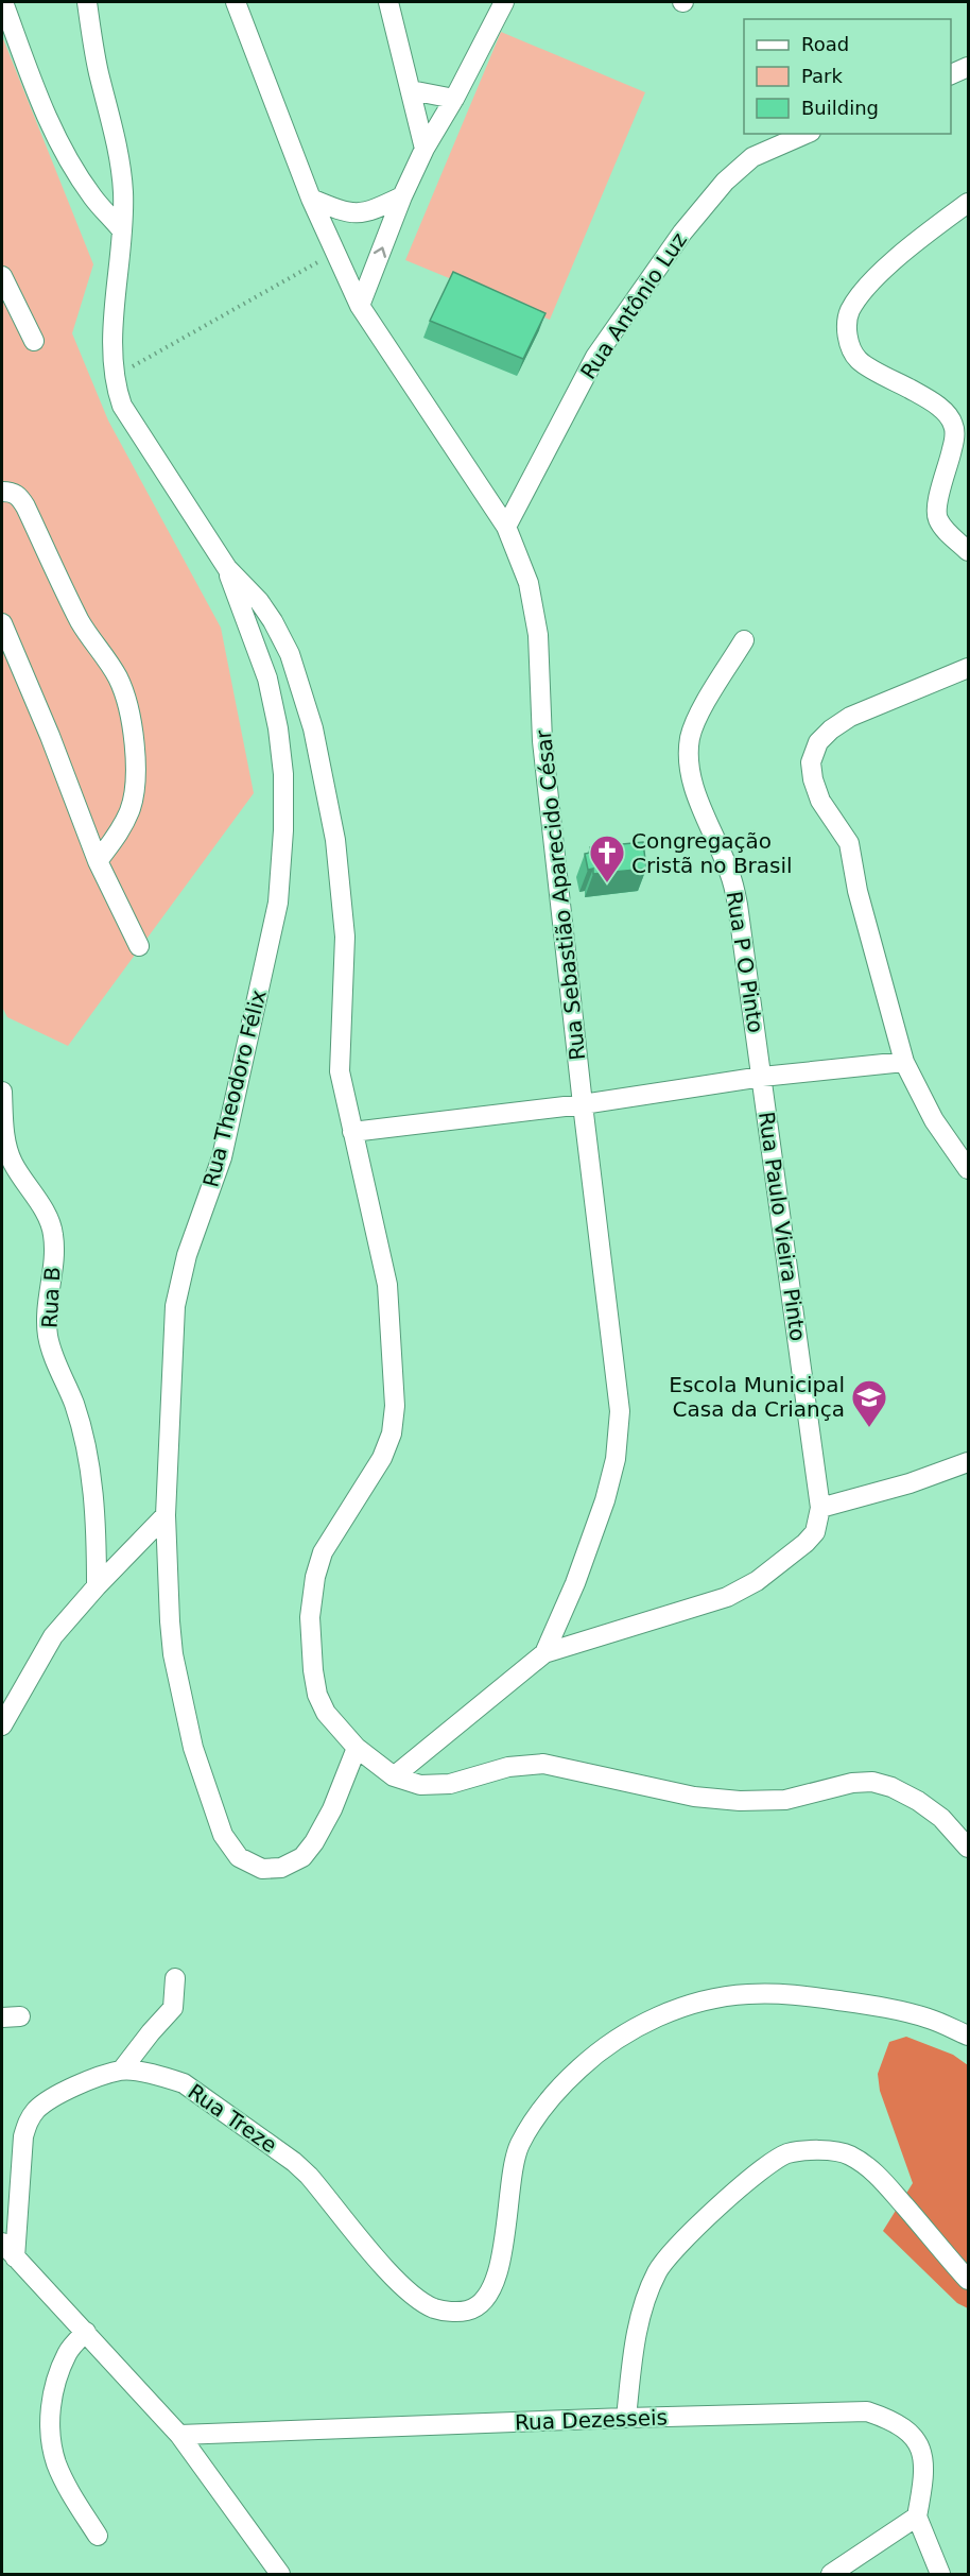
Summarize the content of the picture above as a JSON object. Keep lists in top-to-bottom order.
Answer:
{
  "streets": {
    "street": [
      "Rua Antônio Luz",
      "Rua Sebastião Aparecido César",
      "Rua P O Pinto",
      "Rua Theodoro Félix",
      "Rua Paulo Vieira Pinto",
      "Rua B",
      "Rua Treze",
      "Rua Dezesseis"
    ]
  },
  "crossings": [
    ["Rua Antônio Luz", "Rua Sebastião Aparecido César"],
    ["Rua Sebastião Aparecido César", "Rua Paulo Vieira Pinto"],
    ["Rua P O Pinto", "Rua Paulo Vieira Pinto"]
  ],
  "places": {
    "church": ["Congregação Cristã no Brasil"],
    "school or university": ["Escola Municipal Casa da Criança"]
  },
  "legend": ["Road", "Park", "Building"]
}
